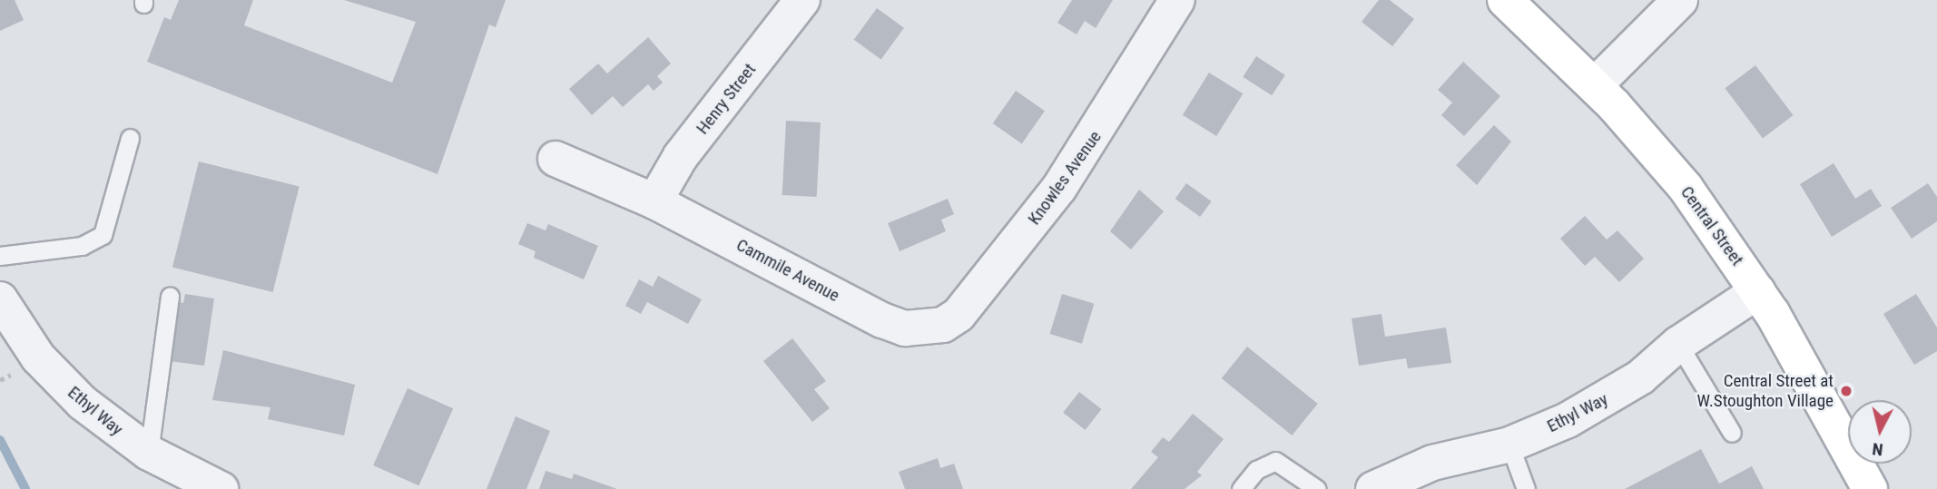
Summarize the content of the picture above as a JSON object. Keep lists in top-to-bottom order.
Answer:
{
  "streets": {
    "main road": ["Central Street"],
    "street": [
      "Henry Street",
      "Knowles Avenue",
      "Cammile Avenue",
      "Ethyl Way"
    ]
  },
  "crossings": [
    ["Henry Street", "Cammile Avenue"],
    ["Knowles Avenue", "Cammile Avenue"],
    ["Central Street", "Ethyl Way"]
  ],
  "places": ["Central Street at W.Stoughton Village"],
  "north": "bottom"
}
